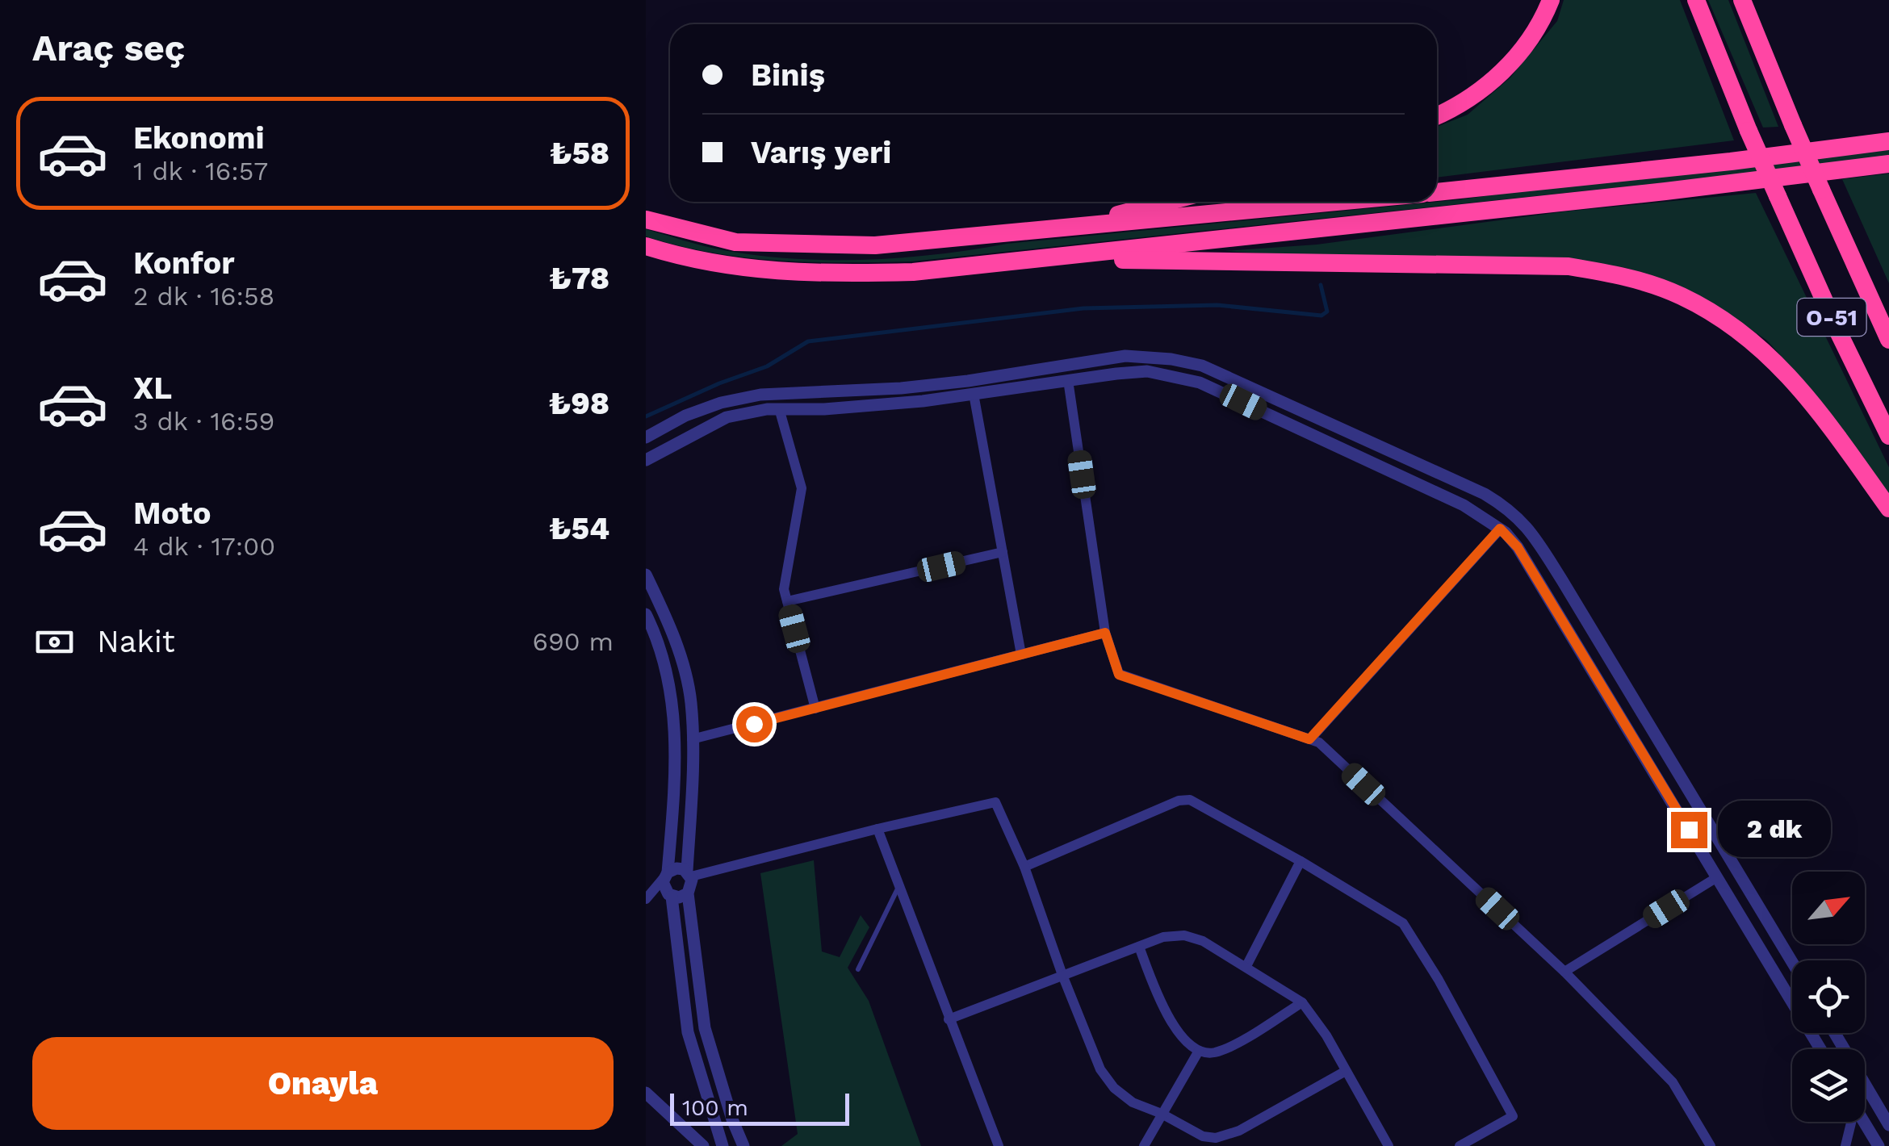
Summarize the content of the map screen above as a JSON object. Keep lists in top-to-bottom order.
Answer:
{
  "streets": {
    "highway": ["O-51"]
  },
  "scale_bar": "100 m",
  "north": "top right",
  "page": {
    "heading": "Araç seç",
    "banner": ["Biniş", "Varış yeri"],
    "list": [
      {
        "name": "Ekonomi",
        "note": "1 dk · 16:57",
        "value": "₺58"
      },
      {
        "name": "Konfor",
        "note": "2 dk · 16:58",
        "value": "₺78"
      },
      {
        "name": "XL",
        "note": "3 dk · 16:59",
        "value": "₺98"
      },
      {
        "name": "Moto",
        "note": "4 dk · 17:00",
        "value": "₺54"
      }
    ],
    "pay": ["Nakit", "690 m"],
    "bubble": "2 dk",
    "buttons": "Onayla",
    "scale": "100 m"
  }
}
